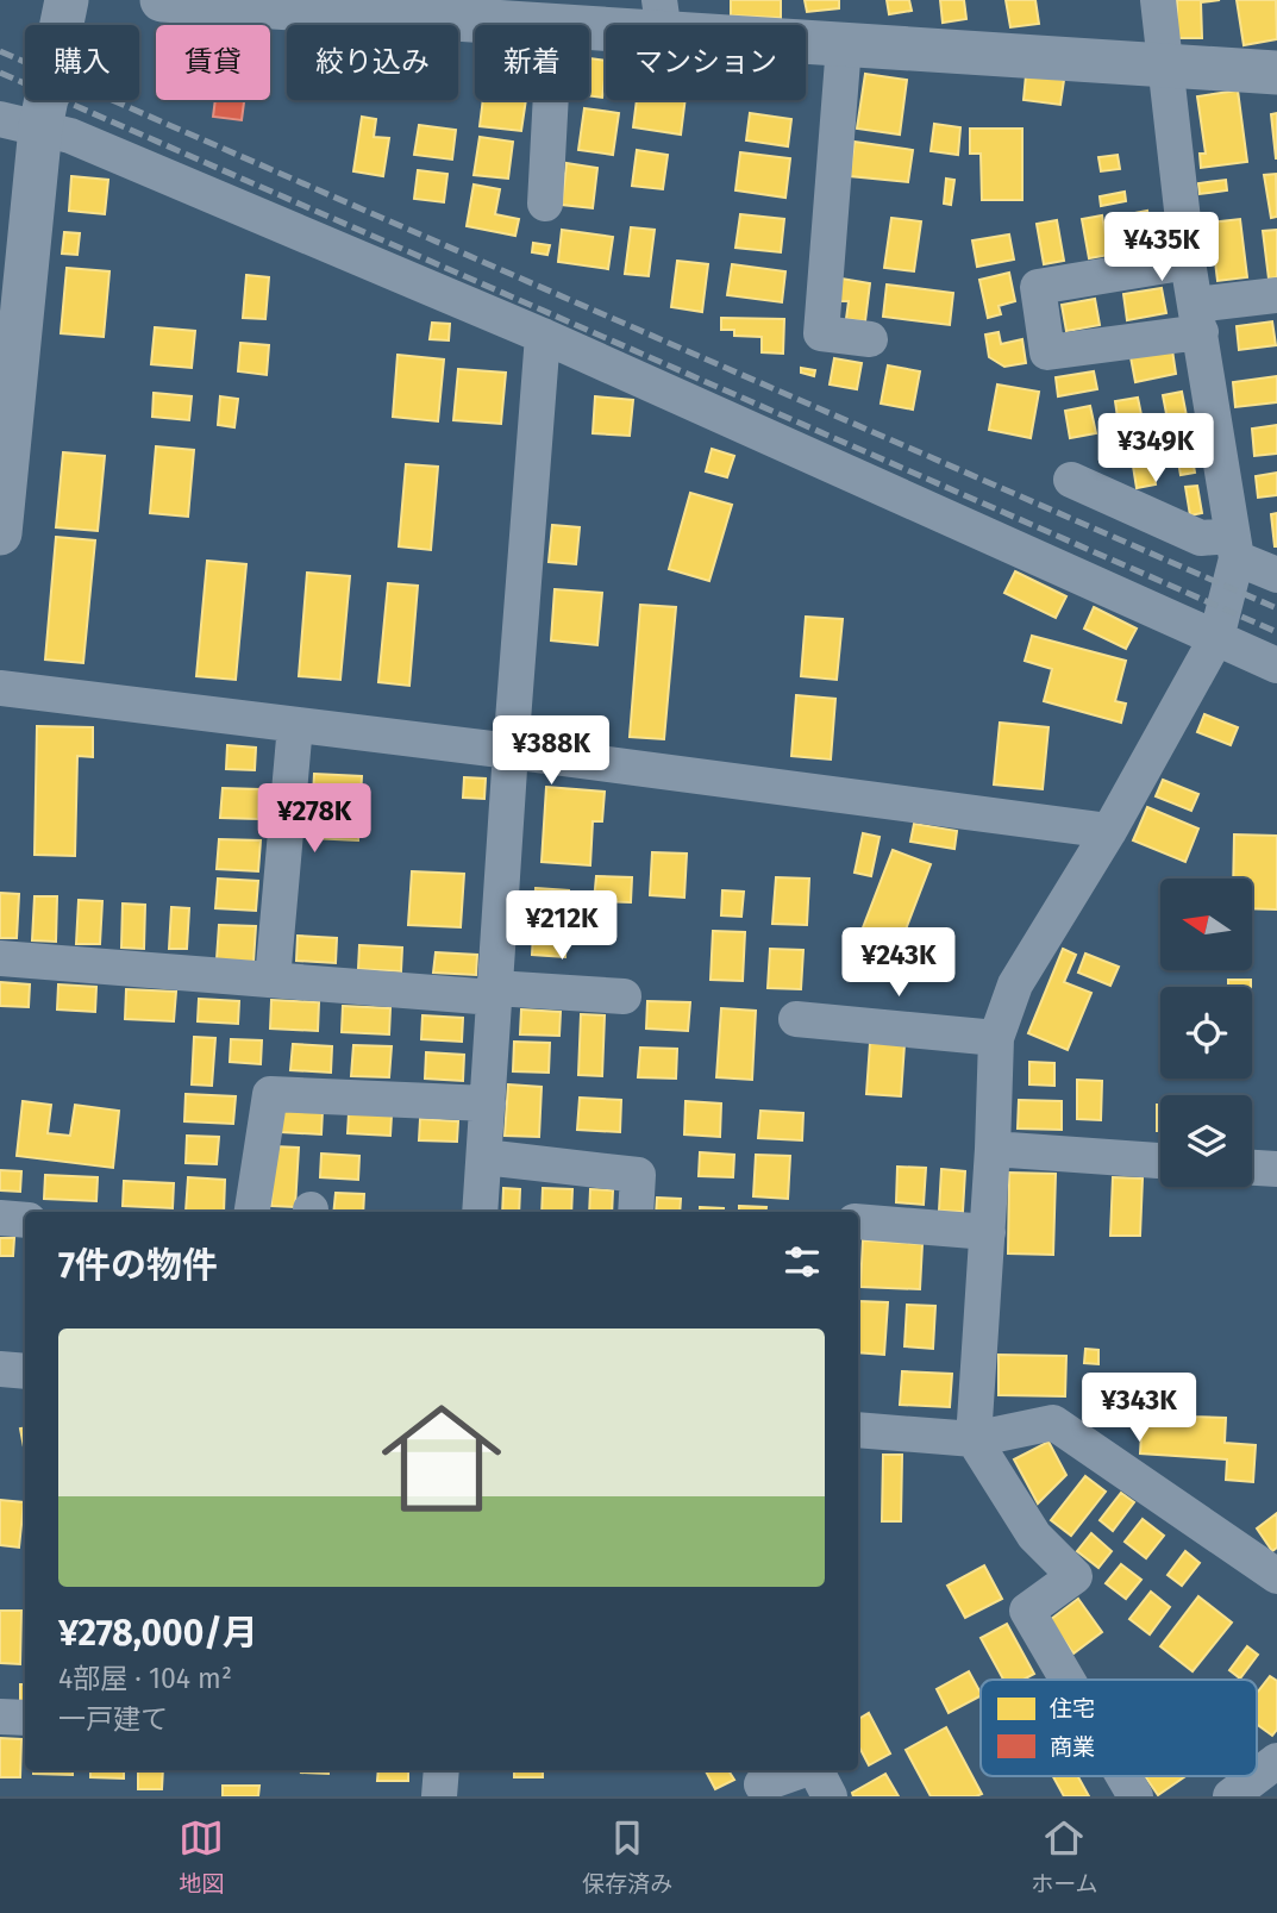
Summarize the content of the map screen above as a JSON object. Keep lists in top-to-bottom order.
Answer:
{
  "legend": ["住宅", "商業"],
  "north": "left",
  "page": {
    "chip": [
      "購入",
      "賃貸",
      "絞り込み",
      "新着",
      "マンション"
    ],
    "price": [
      "¥435K",
      "¥349K",
      "¥388K",
      "¥278K",
      "¥212K",
      "¥243K",
      "¥343K"
    ],
    "heading": "7件の物件",
    "list": [
      {
        "name": "¥278,000/月",
        "note": "4部屋 · 104 m² · 一戸建て"
      }
    ],
    "tabs": ["地図", "保存済み", "ホーム"]
  }
}
